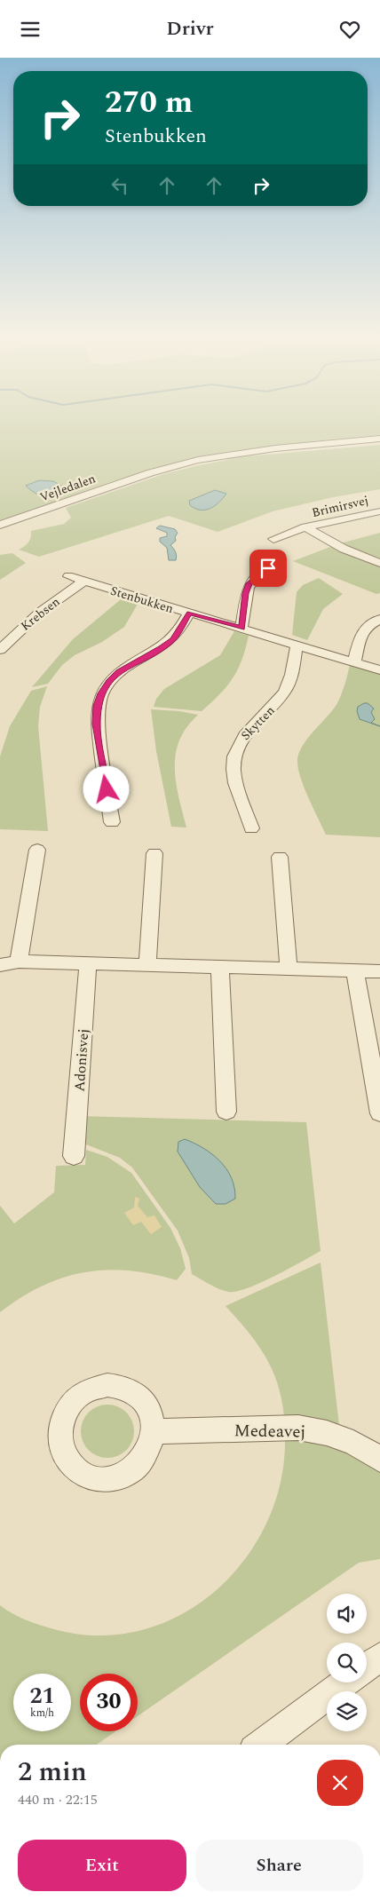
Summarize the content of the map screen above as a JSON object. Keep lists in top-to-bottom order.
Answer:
{
  "streets": {
    "street": [
      "Vejledalen",
      "Brimirsvej",
      "Stenbukken",
      "Krebsen",
      "Skytten",
      "Adonisvej",
      "Medeavej"
    ]
  },
  "crossings": [
    ["Stenbukken", "Krebsen"],
    ["Stenbukken", "Skytten"]
  ],
  "page": {
    "header": "Drivr",
    "turn": ["270 m", "Stenbukken"],
    "speed": "21 km/h",
    "limit": "30",
    "heading": ["2 min", "440 m · 22:15"],
    "buttons": ["Exit", "Share"]
  }
}
